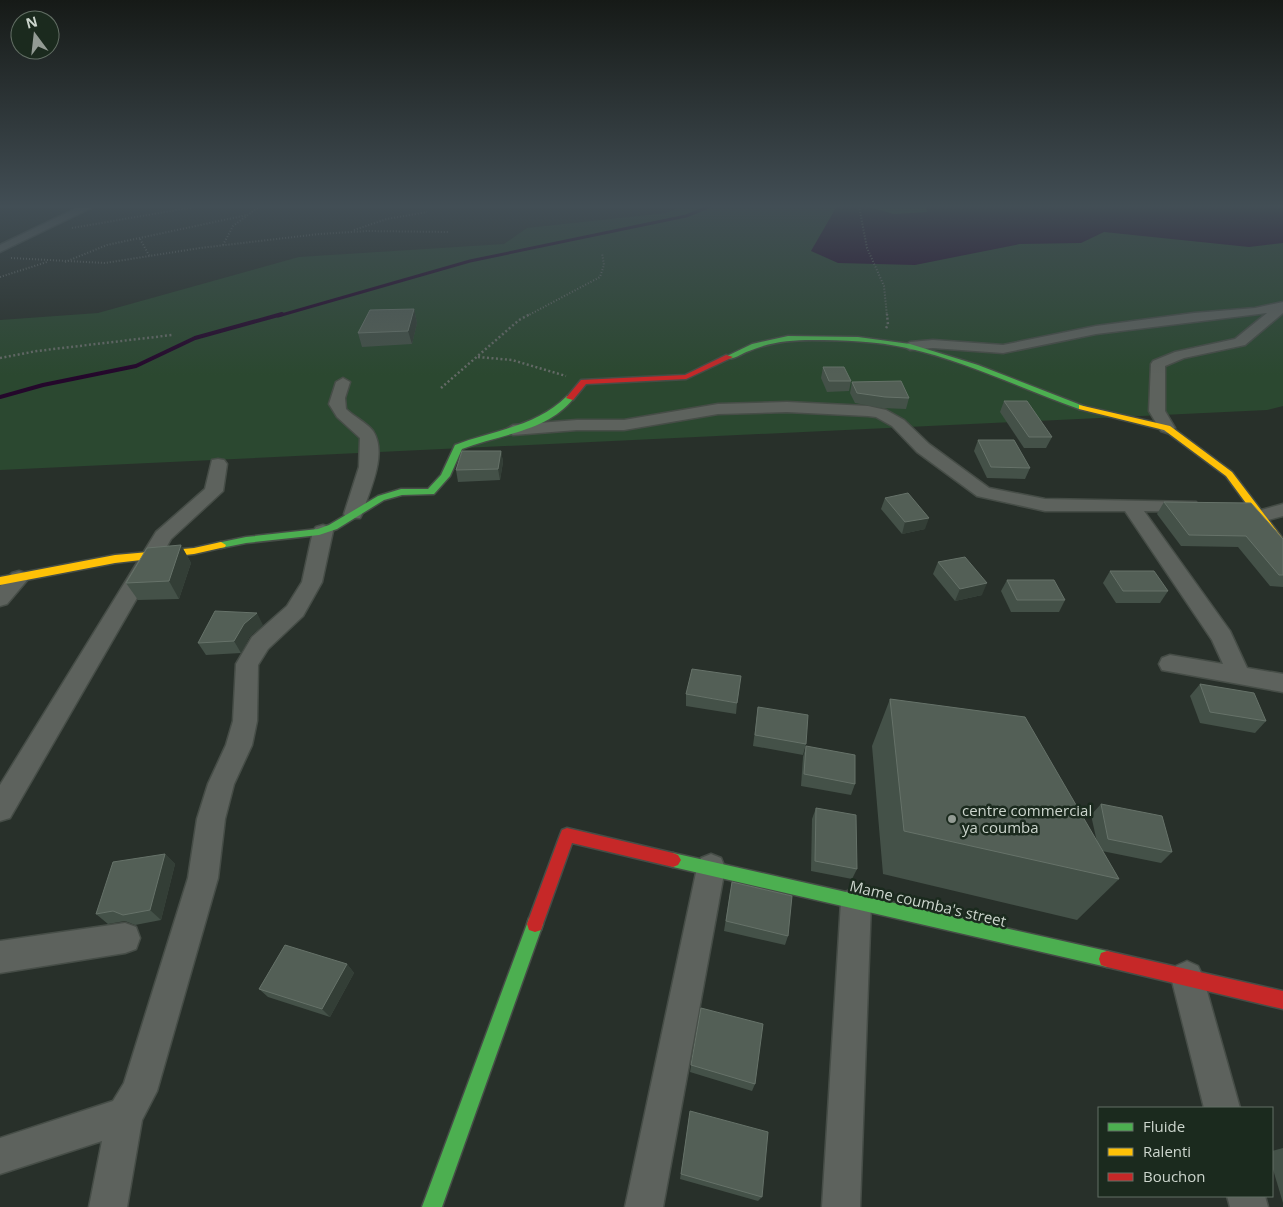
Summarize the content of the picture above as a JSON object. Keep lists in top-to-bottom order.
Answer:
{
  "streets": {
    "street": ["Mame coumba's street"]
  },
  "places": ["centre commercial ya coumba"],
  "legend": ["Fluide", "Ralenti", "Bouchon"],
  "north": "top"
}
